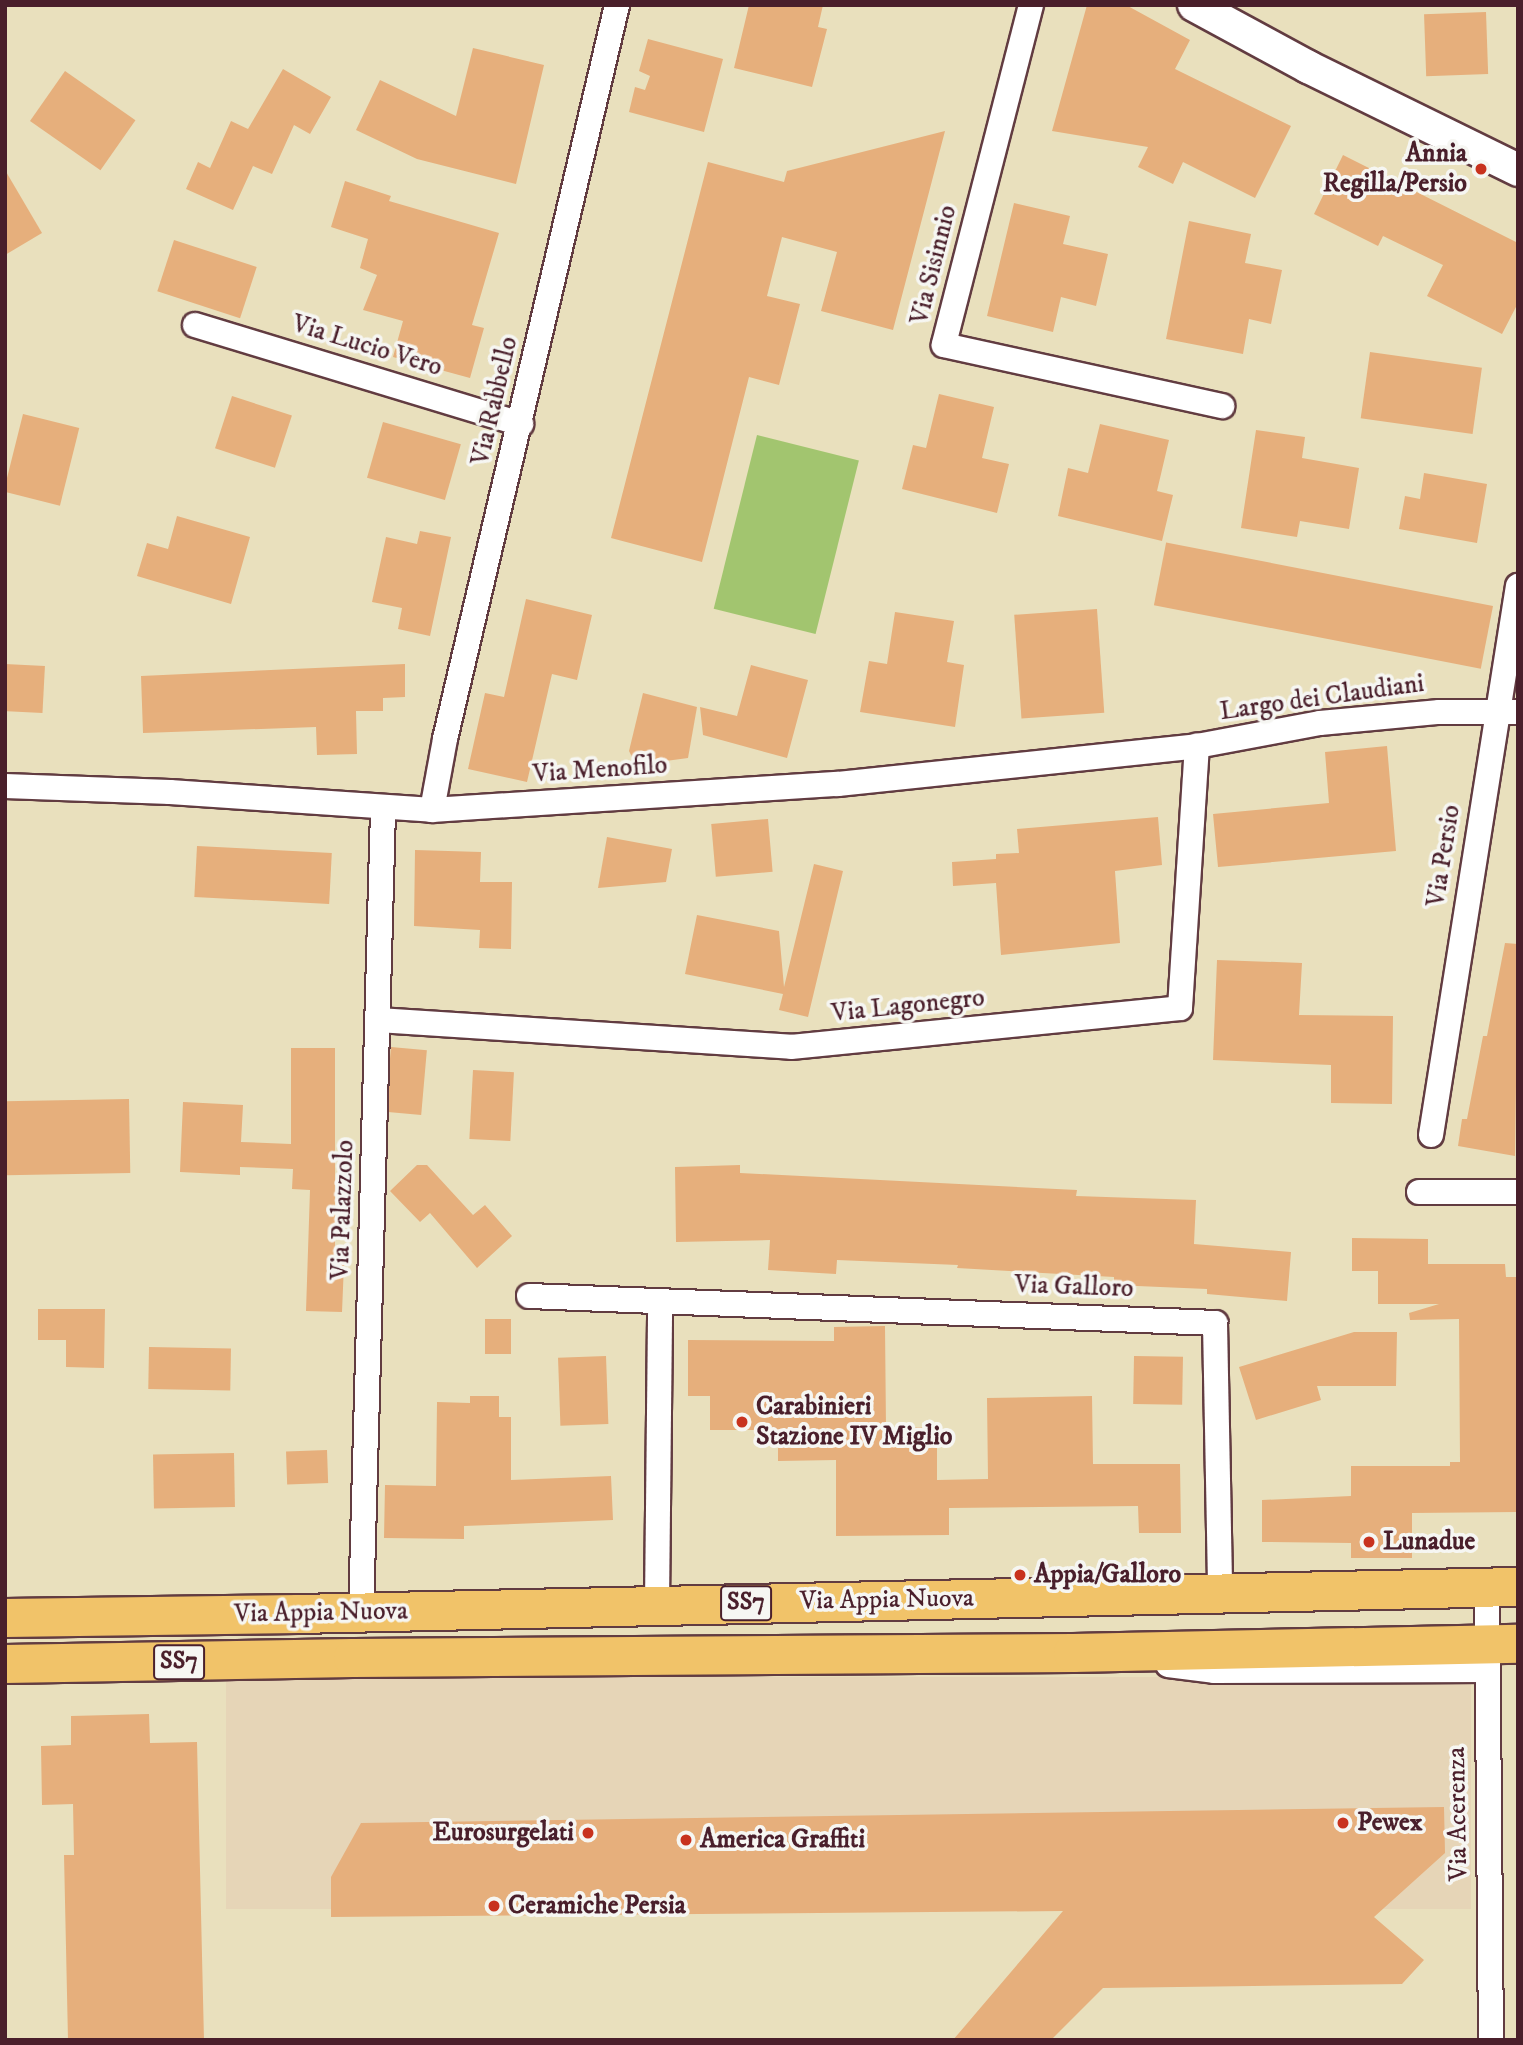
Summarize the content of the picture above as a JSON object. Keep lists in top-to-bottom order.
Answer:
{
  "streets": {
    "main road": ["Via Appia Nuova", "SS7"],
    "street": [
      "Via Sisinnio",
      "Via Lucio Vero",
      "Via Rabbello",
      "Largo dei Claudiani",
      "Via Menofilo",
      "Via Persio",
      "Via Lagonegro",
      "Via Palazzolo",
      "Via Galloro",
      "Via Acerenza"
    ]
  },
  "crossings": [
    ["Via Lucio Vero", "Via Rabbello"],
    ["Via Rabbello", "Via Menofilo"],
    ["Largo dei Claudiani", "Via Menofilo"],
    ["Largo dei Claudiani", "Via Persio"],
    ["Largo dei Claudiani", "Via Lagonegro"],
    ["Via Menofilo", "Via Lagonegro"],
    ["Via Menofilo", "Via Palazzolo"],
    ["Via Lagonegro", "Via Palazzolo"],
    ["Via Palazzolo", "Via Appia Nuova"],
    ["Via Galloro", "Via Appia Nuova"],
    ["Via Appia Nuova", "Via Acerenza"]
  ],
  "places": [
    "Annia Regilla/Persio",
    "Carabinieri Stazione IV Miglio",
    "Lunadue",
    "Appia/Galloro",
    "Pewex",
    "Eurosurgelati",
    "America Graffiti",
    "Ceramiche Persia"
  ]
}
